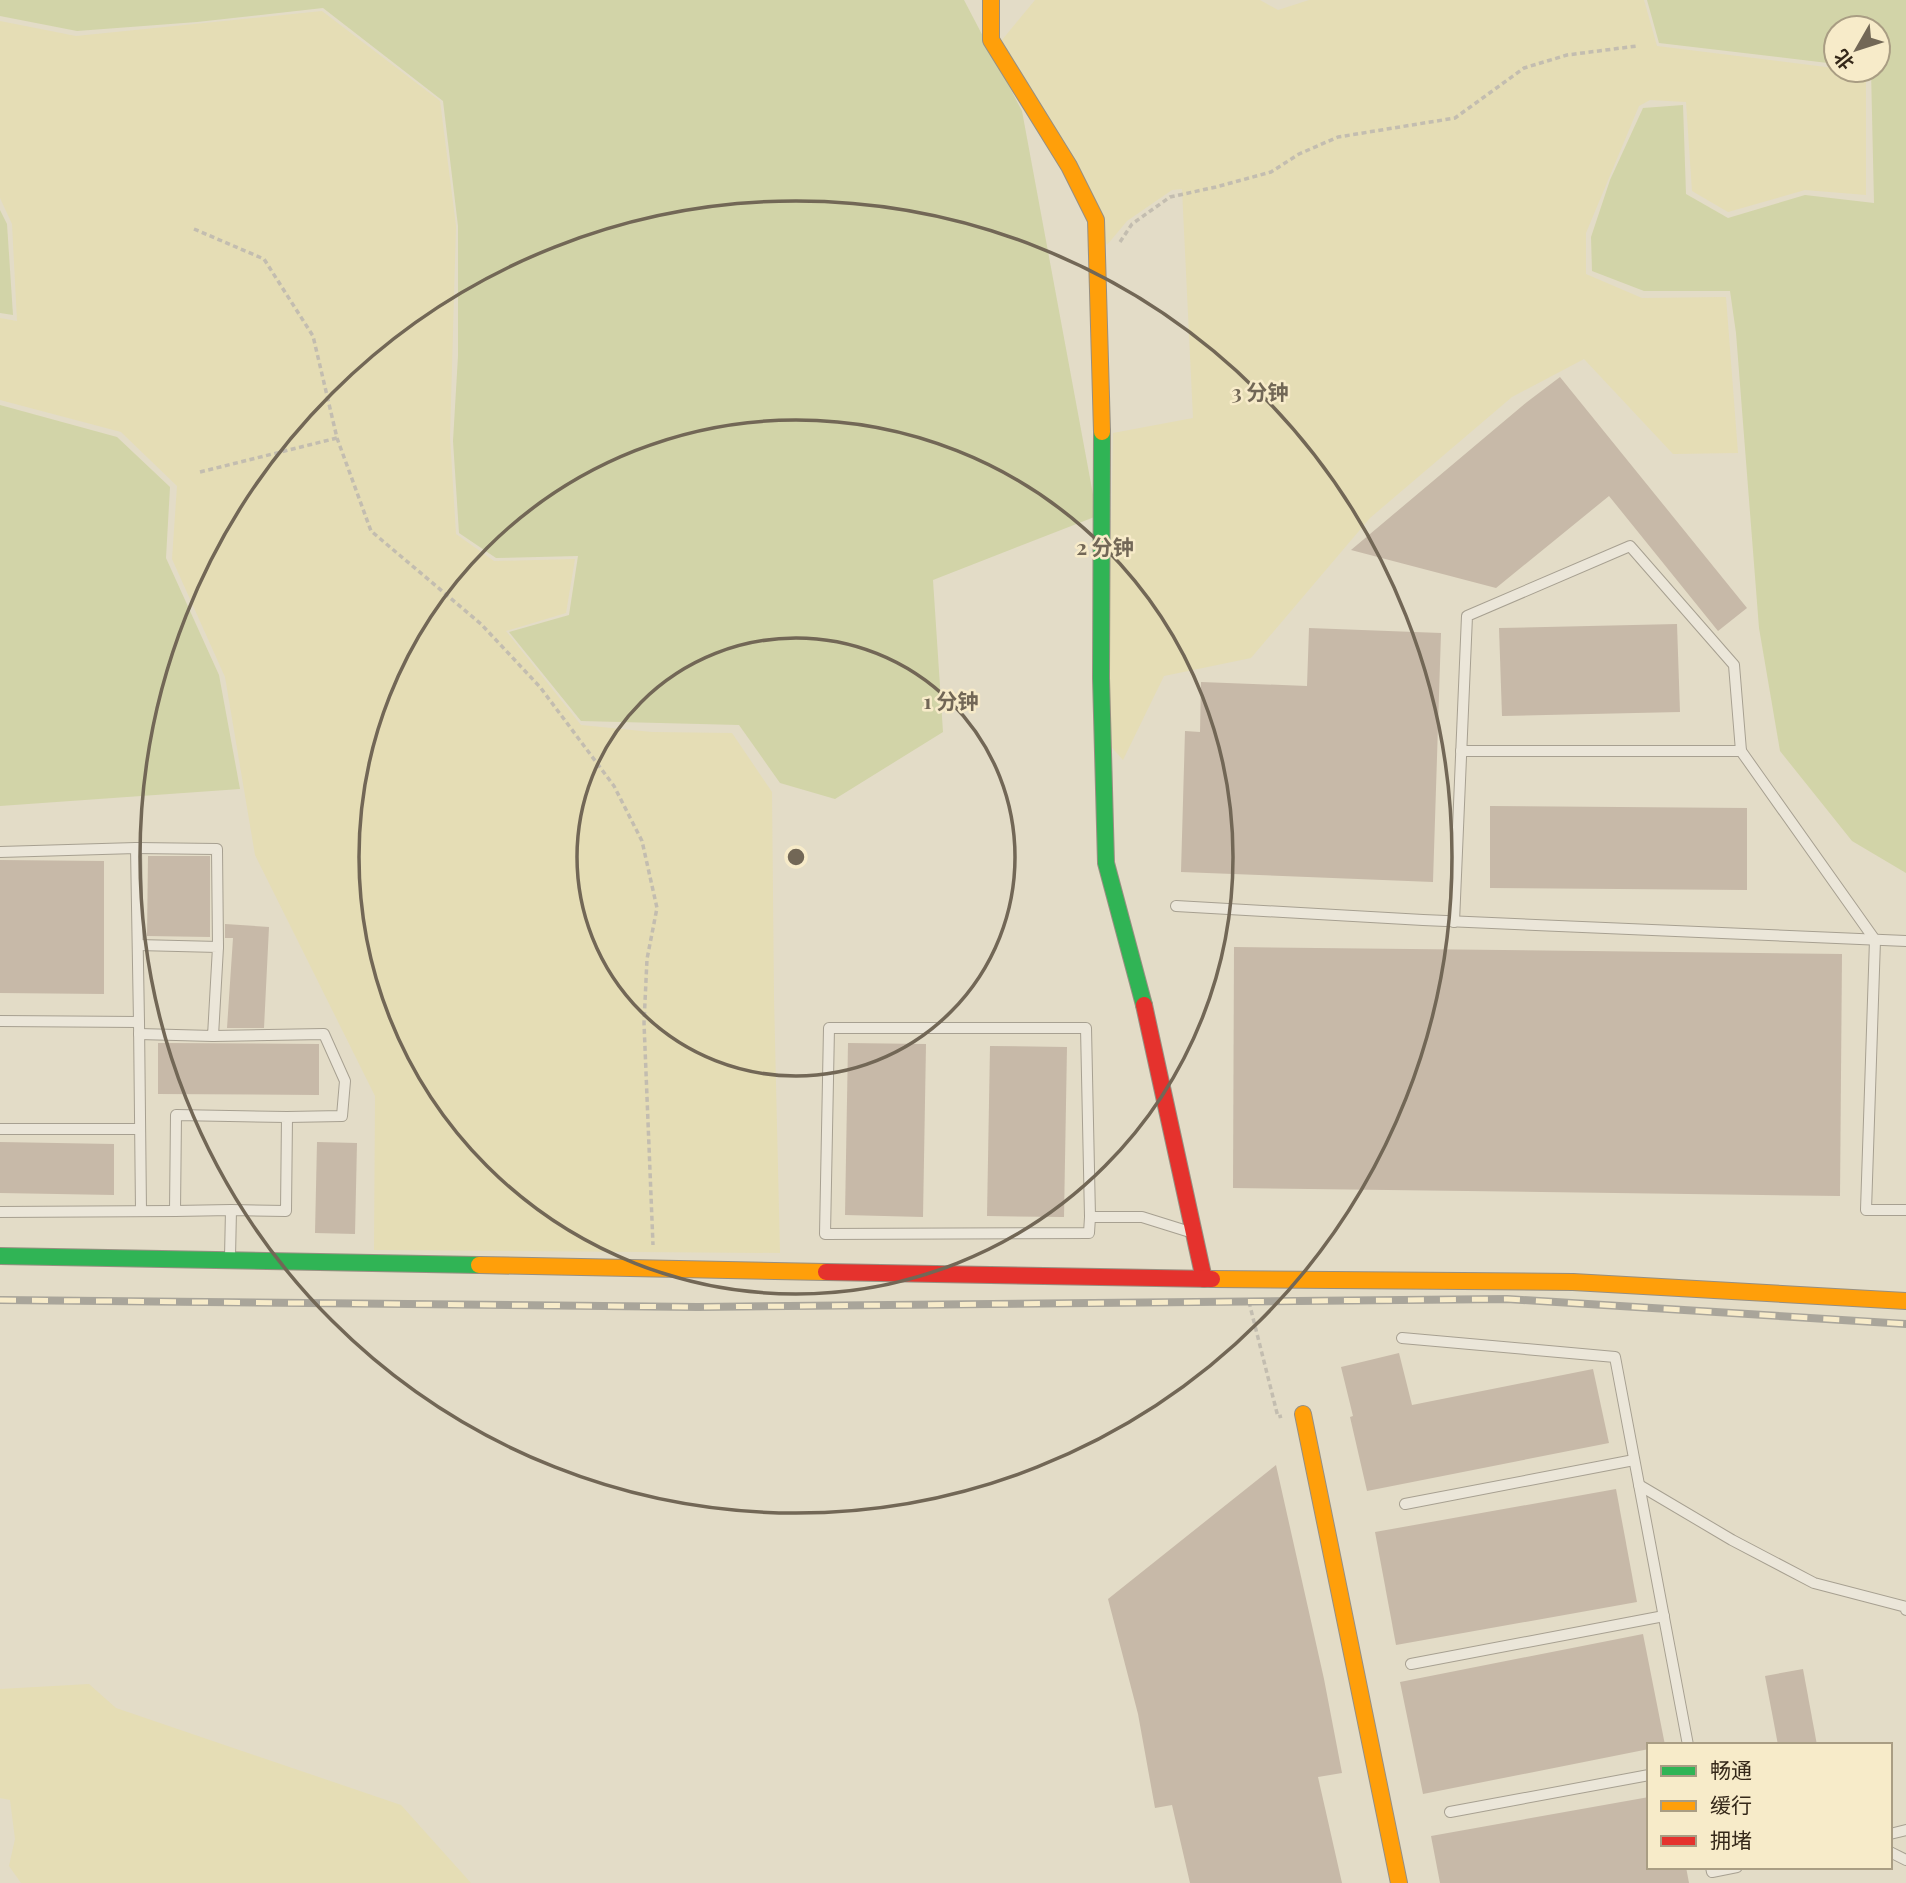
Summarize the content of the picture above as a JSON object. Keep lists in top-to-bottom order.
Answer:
{
  "legend": ["畅通", "缓行", "拥堵"],
  "north": "bottom left",
  "rings": ["3 分钟", "2 分钟", "1 分钟"]
}
